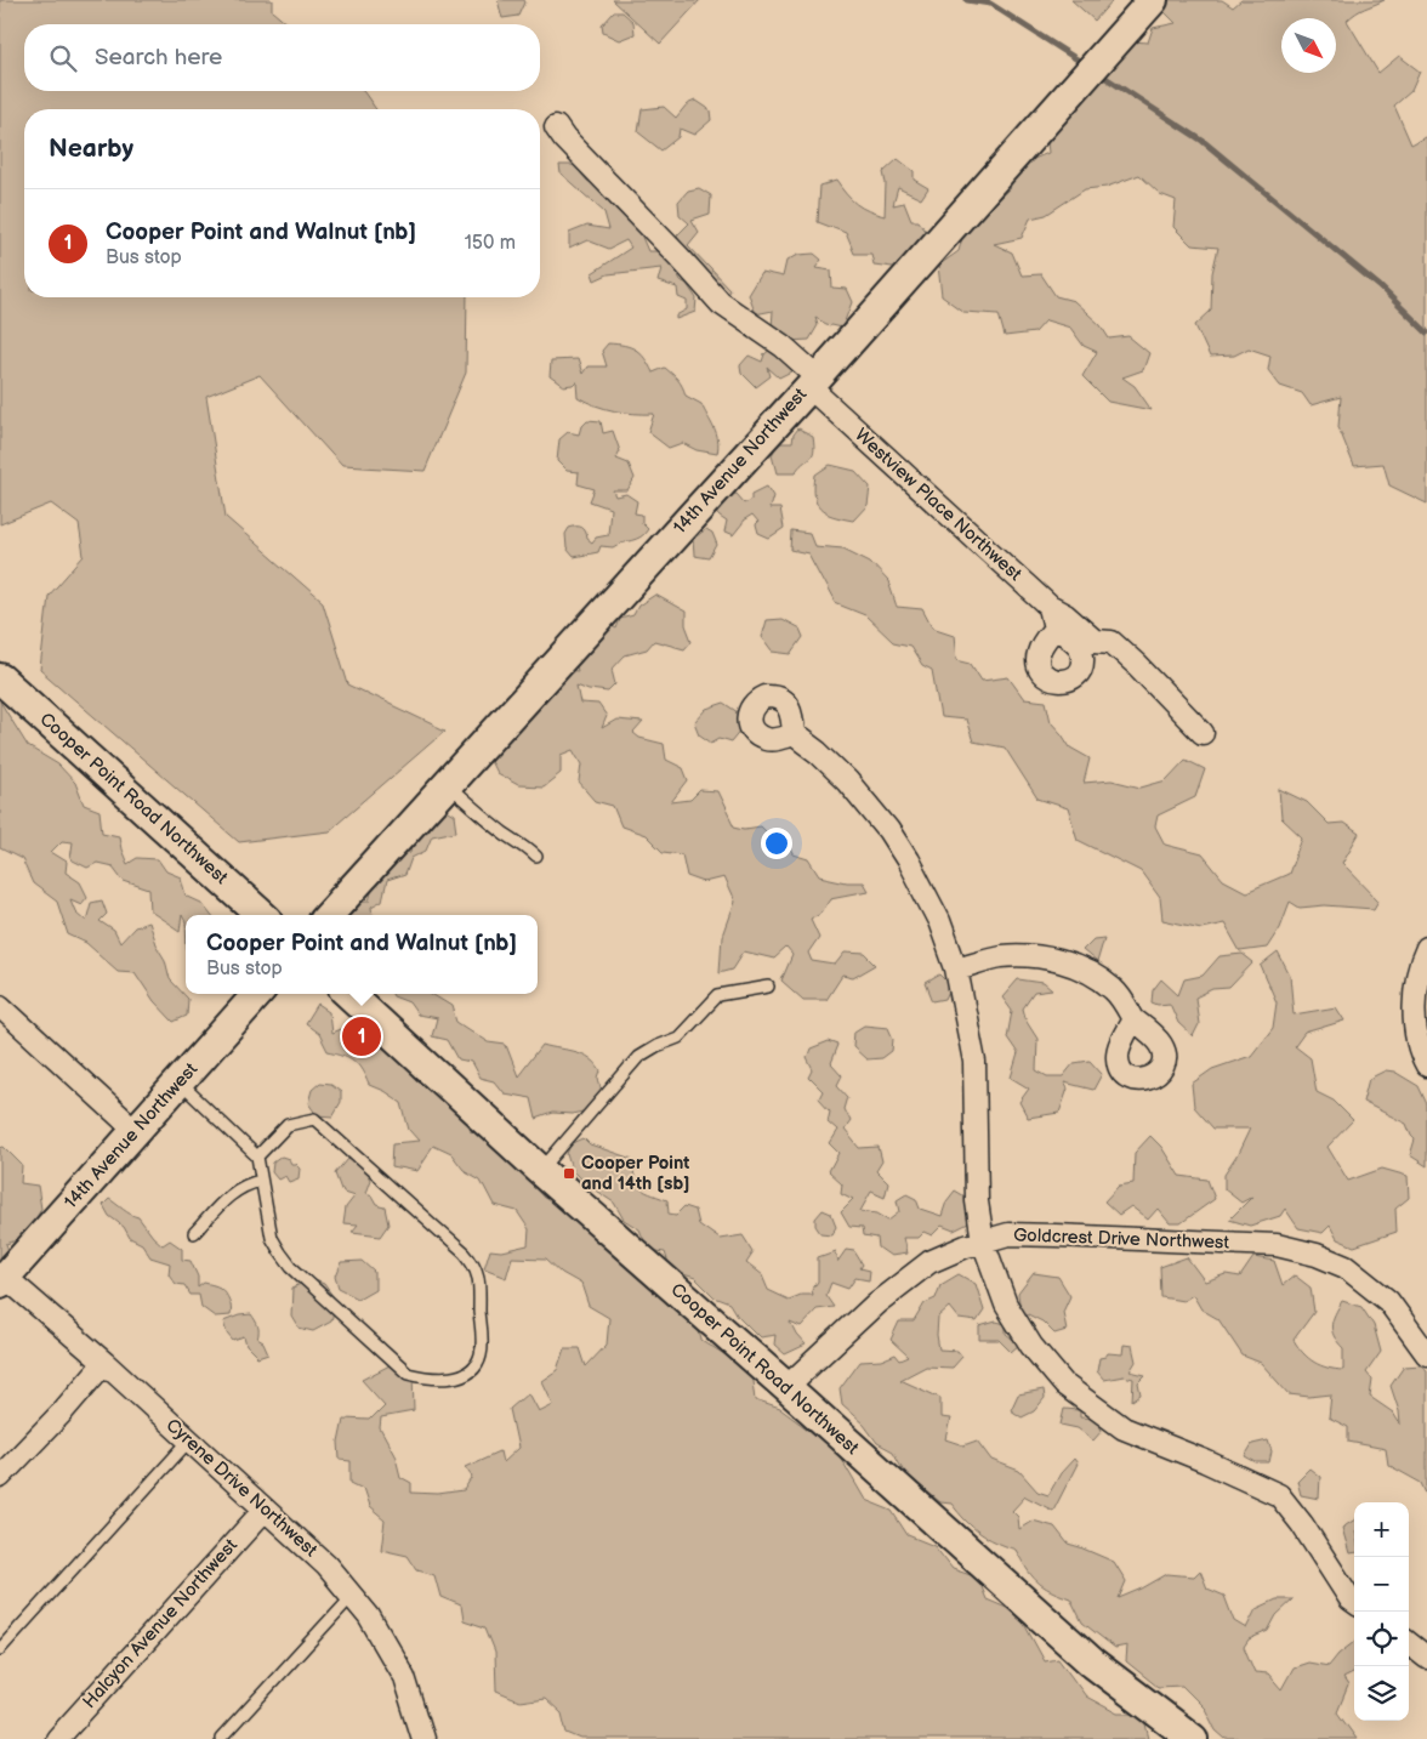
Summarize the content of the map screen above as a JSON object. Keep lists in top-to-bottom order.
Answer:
{
  "streets": {
    "street": [
      "14th Avenue Northwest",
      "Westview Place Northwest",
      "Cooper Point Road Northwest",
      "Goldcrest Drive Northwest",
      "Cyrene Drive Northwest",
      "Halcyon Avenue Northwest"
    ]
  },
  "crossings": [
    ["14th Avenue Northwest", "Westview Place Northwest"],
    ["14th Avenue Northwest", "Cyrene Drive Northwest"],
    ["Cooper Point Road Northwest", "Goldcrest Drive Northwest"],
    ["Cyrene Drive Northwest", "Halcyon Avenue Northwest"]
  ],
  "places": {
    "transit": ["Cooper Point and 14th [sb]"]
  },
  "north": "bottom right",
  "page": {
    "search": "Search here",
    "heading": "Nearby",
    "list": [
      {
        "mark": "1",
        "name": "Cooper Point and Walnut [nb]",
        "note": "Bus stop",
        "value": "150 m"
      }
    ],
    "popup": ["Cooper Point and Walnut [nb]", "Bus stop"],
    "pins": "1",
    "map_buttons": ["+", "−"]
  }
}
